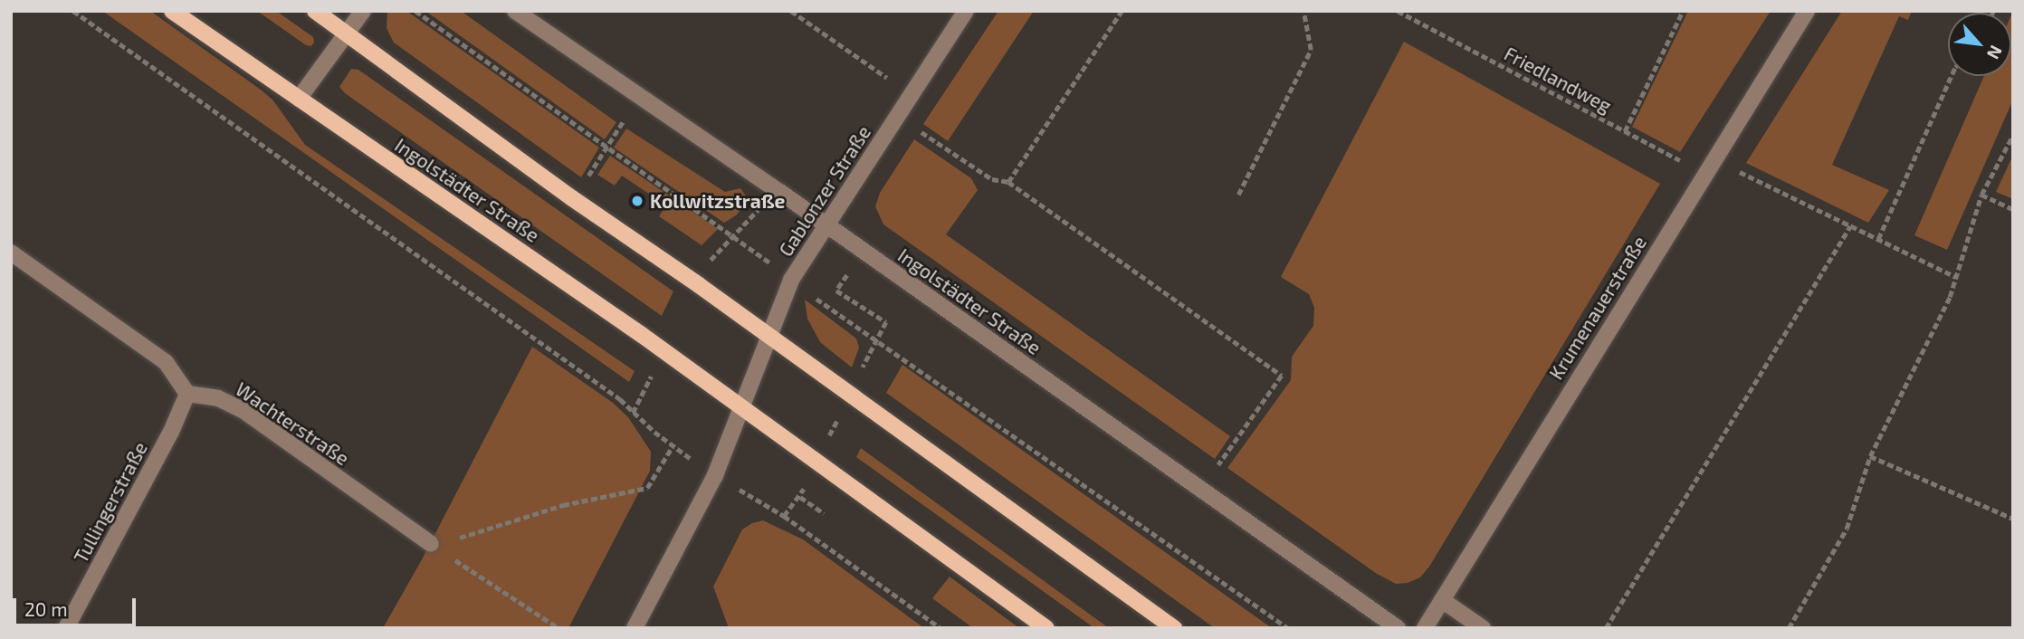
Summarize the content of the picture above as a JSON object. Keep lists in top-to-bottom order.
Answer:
{
  "streets": {
    "main road": ["Ingolstädter Straße"],
    "street": [
      "Gablonzer Straße",
      "Krumenauerstraße",
      "Wachterstraße",
      "Tullingerstraße"
    ],
    "path": ["Friedlandweg"]
  },
  "crossings": [
    ["Friedlandweg", "Krumenauerstraße"],
    ["Ingolstädter Straße", "Gablonzer Straße"],
    ["Wachterstraße", "Tullingerstraße"]
  ],
  "places": ["Kollwitzstraße"],
  "scale_bar": "20 m",
  "north": "bottom right"
}
